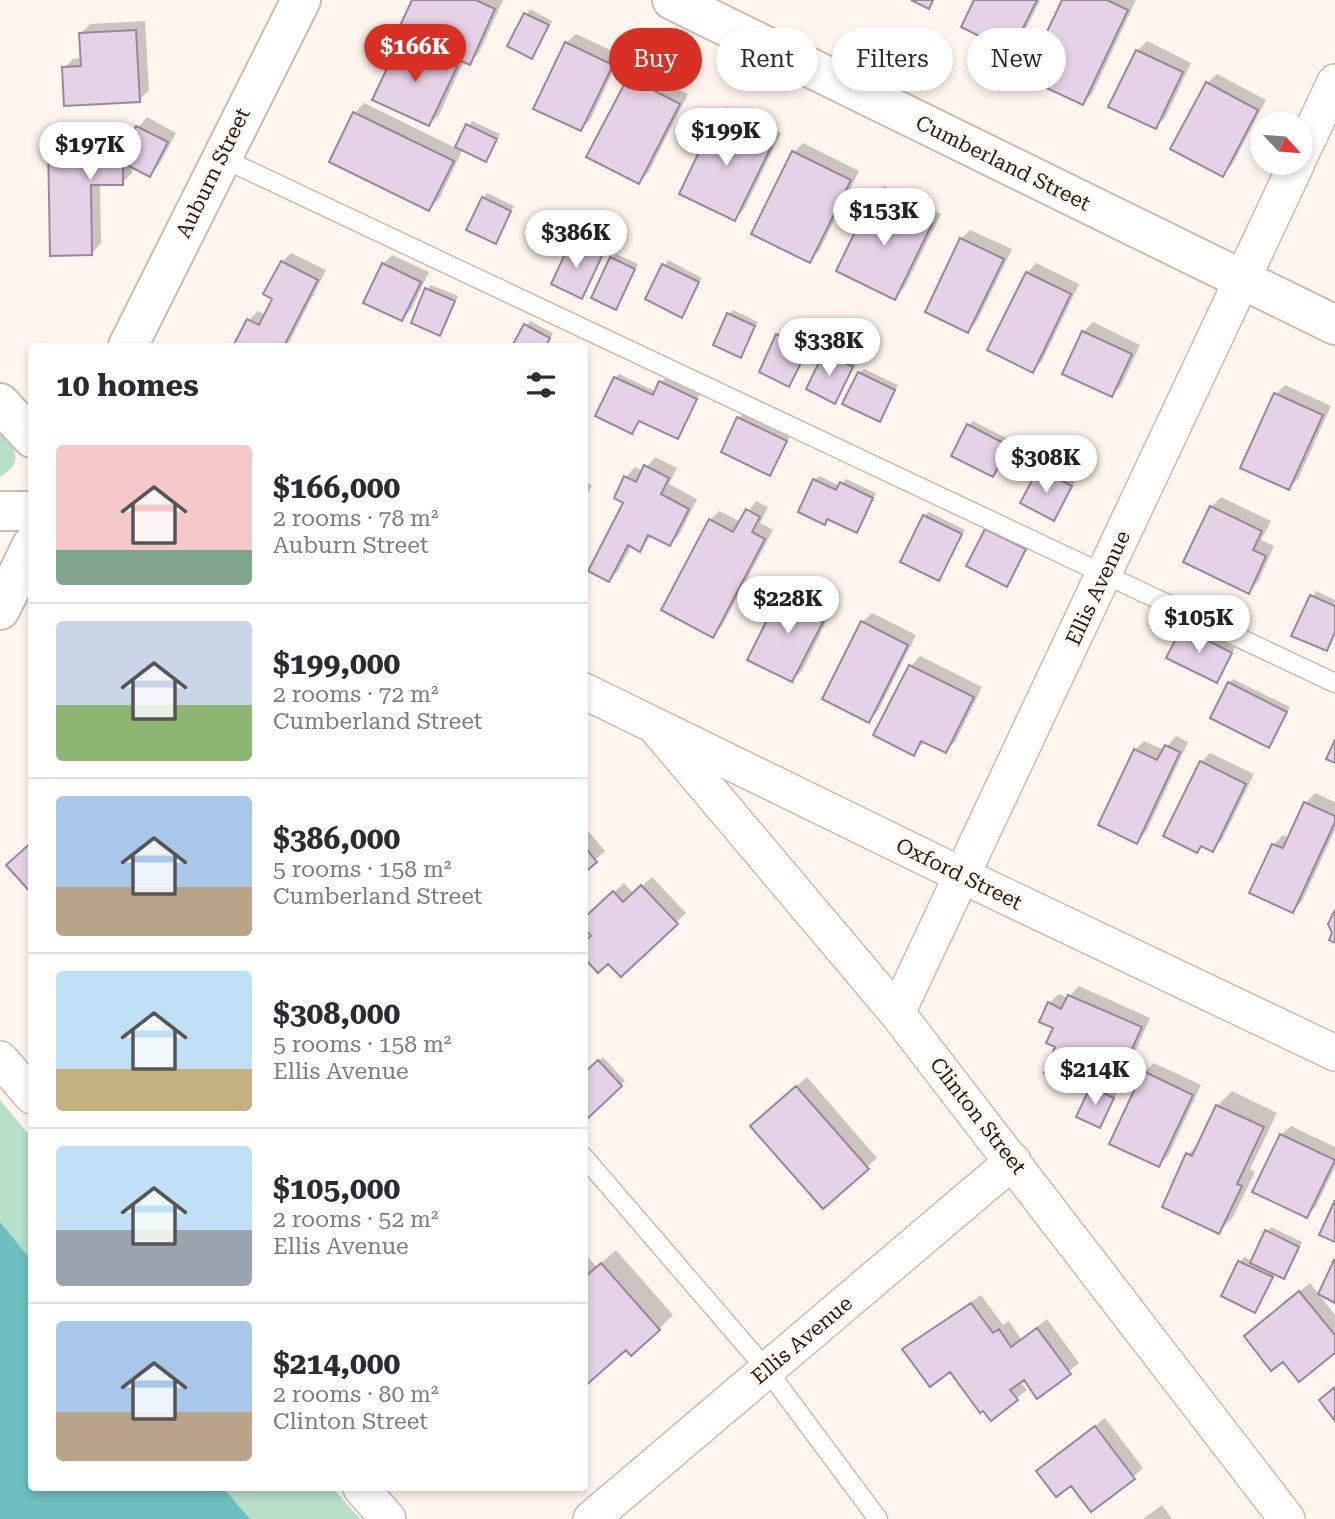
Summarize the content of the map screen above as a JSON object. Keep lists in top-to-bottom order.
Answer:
{
  "streets": {
    "street": [
      "Cumberland Street",
      "Auburn Street",
      "Ellis Avenue",
      "Oxford Street",
      "Clinton Street"
    ]
  },
  "crossings": [
    ["Cumberland Street", "Ellis Avenue"],
    ["Ellis Avenue", "Oxford Street"],
    ["Ellis Avenue", "Clinton Street"],
    ["Oxford Street", "Clinton Street"]
  ],
  "north": "bottom right",
  "page": {
    "price": [
      "$166K",
      "$199K",
      "$197K",
      "$153K",
      "$386K",
      "$338K",
      "$308K",
      "$228K",
      "$105K",
      "$214K"
    ],
    "chip": [
      "Buy",
      "Rent",
      "Filters",
      "New"
    ],
    "heading": "10 homes",
    "list": [
      {
        "name": "$166,000",
        "note": "2 rooms · 78 m² · Auburn Street"
      },
      {
        "name": "$199,000",
        "note": "2 rooms · 72 m² · Cumberland Street"
      },
      {
        "name": "$386,000",
        "note": "5 rooms · 158 m² · Cumberland Street"
      },
      {
        "name": "$308,000",
        "note": "5 rooms · 158 m² · Ellis Avenue"
      },
      {
        "name": "$105,000",
        "note": "2 rooms · 52 m² · Ellis Avenue"
      },
      {
        "name": "$214,000",
        "note": "2 rooms · 80 m² · Clinton Street"
      }
    ]
  }
}
